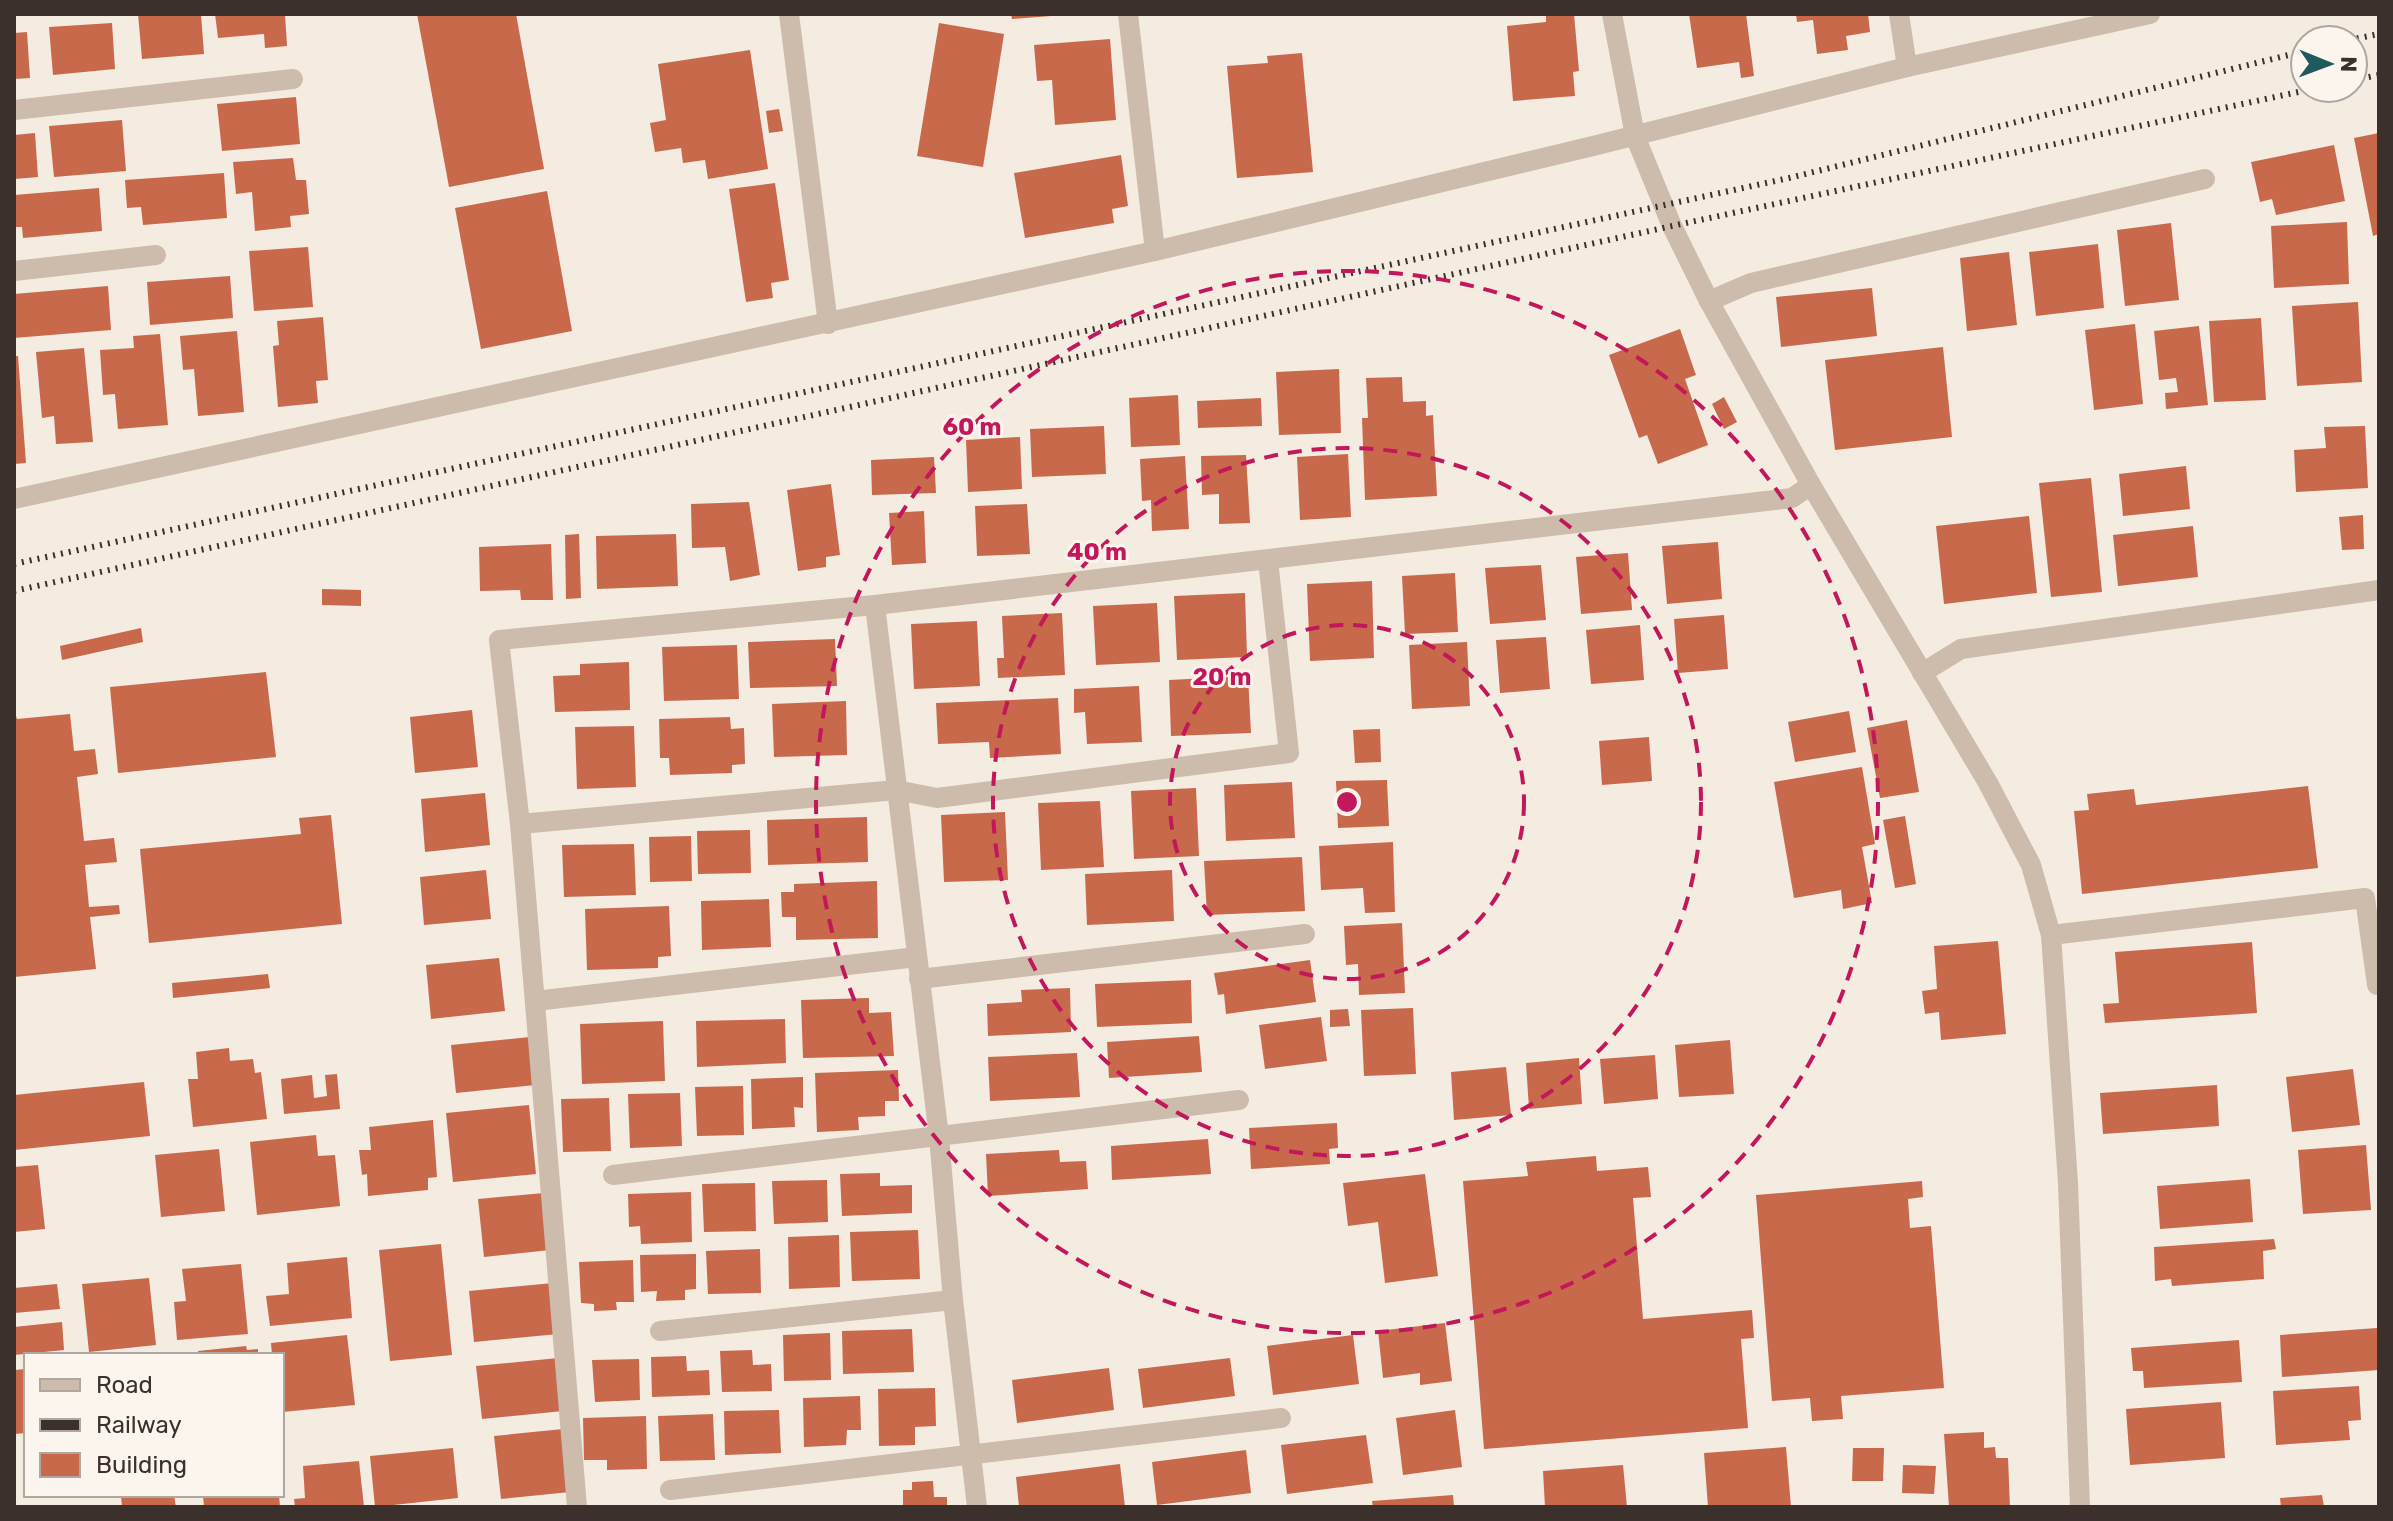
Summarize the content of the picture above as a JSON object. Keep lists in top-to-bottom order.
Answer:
{
  "legend": ["Road", "Railway", "Building"],
  "north": "right",
  "rings": ["60 m", "40 m", "20 m"]
}
